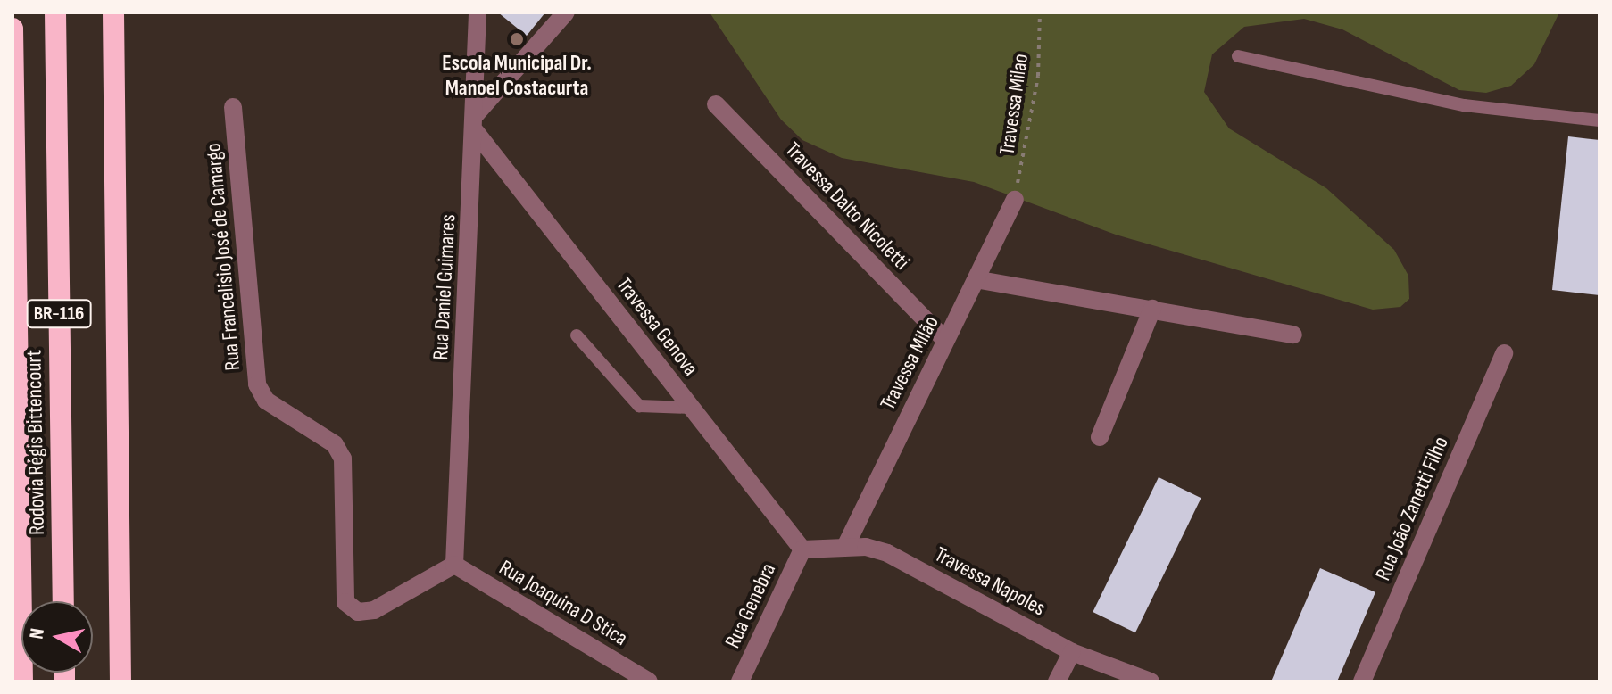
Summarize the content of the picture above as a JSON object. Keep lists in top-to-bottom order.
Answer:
{
  "streets": {
    "highway": ["BR-116", "Rodovia Régis Bittencourt"],
    "street": [
      "Travessa Dalto Nicoletti",
      "Rua Francelisio José de Camargo",
      "Rua Daniel Guimares",
      "Travessa Genova",
      "Travessa Milão",
      "Rua João Zanetti Filho",
      "Travessa Napoles",
      "Rua Joaquina D Stica",
      "Rua Genebra"
    ],
    "path": ["Travessa Milao"]
  },
  "crossings": [
    ["Travessa Milao", "Travessa Milão"],
    ["Travessa Dalto Nicoletti", "Travessa Milão"],
    ["Rua Francelisio José de Camargo", "Rua Daniel Guimares"],
    ["Rua Francelisio José de Camargo", "Rua Joaquina D Stica"],
    ["Rua Daniel Guimares", "Travessa Genova"],
    ["Rua Daniel Guimares", "Rua Joaquina D Stica"],
    ["Travessa Genova", "Travessa Napoles"],
    ["Travessa Genova", "Rua Genebra"],
    ["Travessa Milão", "Travessa Napoles"],
    ["Travessa Napoles", "Rua Genebra"]
  ],
  "places": ["Escola Municipal Dr. Manoel Costacurta"],
  "north": "left"
}
